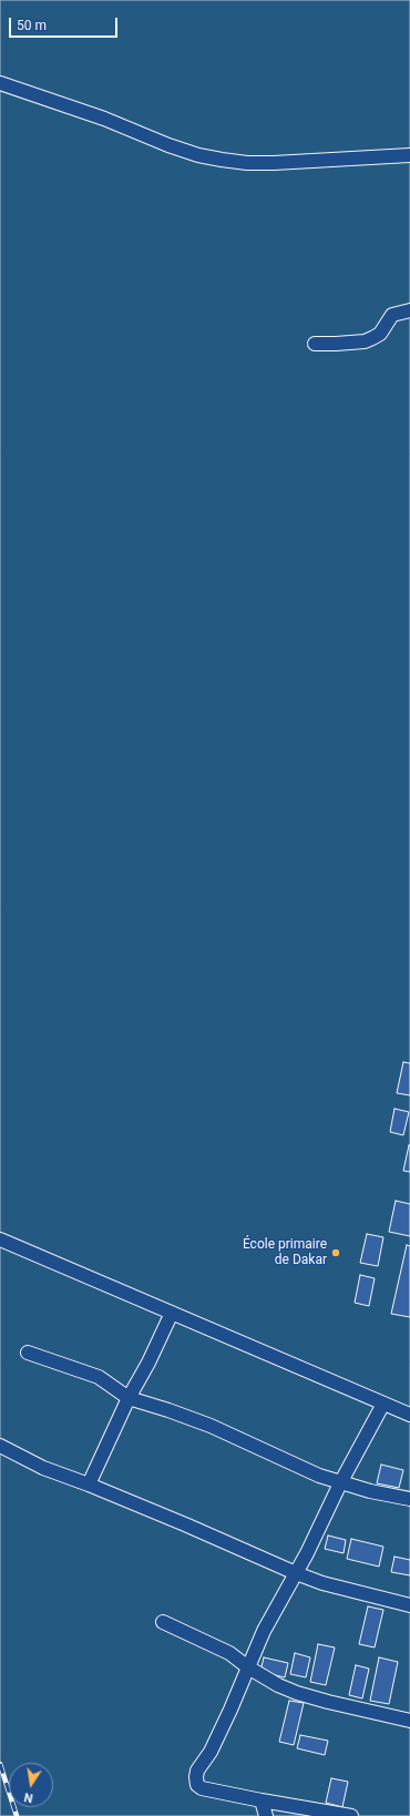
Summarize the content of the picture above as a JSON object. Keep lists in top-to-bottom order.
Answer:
{
  "places": ["École primaire de Dakar"],
  "scale_bar": "50 m",
  "north": "bottom"
}
